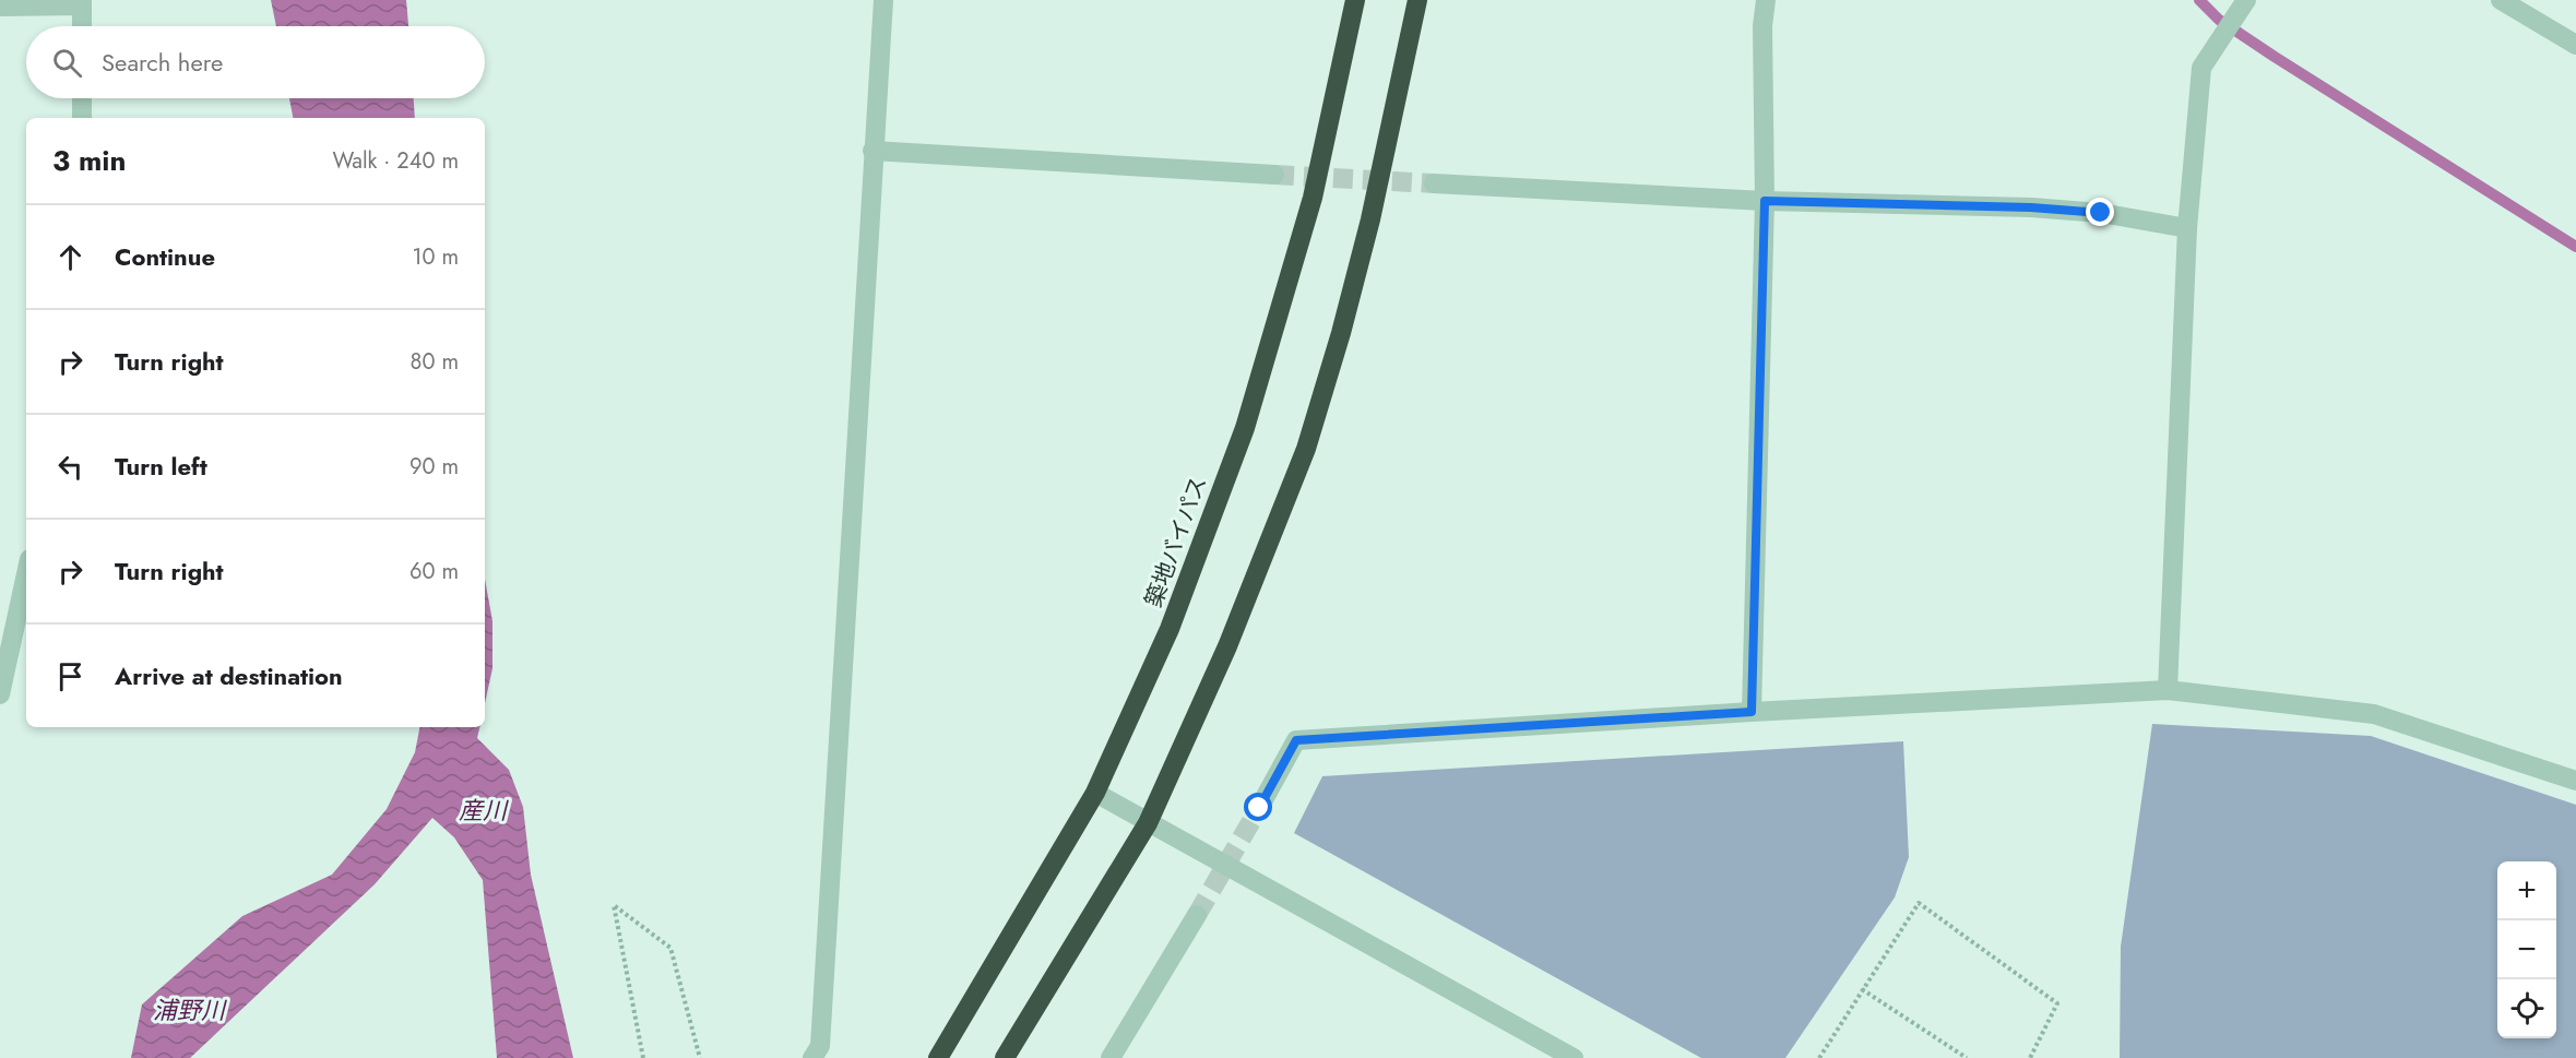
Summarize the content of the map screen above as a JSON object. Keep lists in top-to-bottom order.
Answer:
{
  "streets": {
    "highway": ["築地バイパス"]
  },
  "water": ["産川", "浦野川"],
  "page": {
    "search": "Search here",
    "heading": ["3 min", "Walk · 240 m"],
    "list": [
      ["Continue", "10 m"],
      ["Turn right", "80 m"],
      ["Turn left", "90 m"],
      ["Turn right", "60 m"],
      "Arrive at destination"
    ],
    "map_buttons": ["+", "−"]
  }
}
